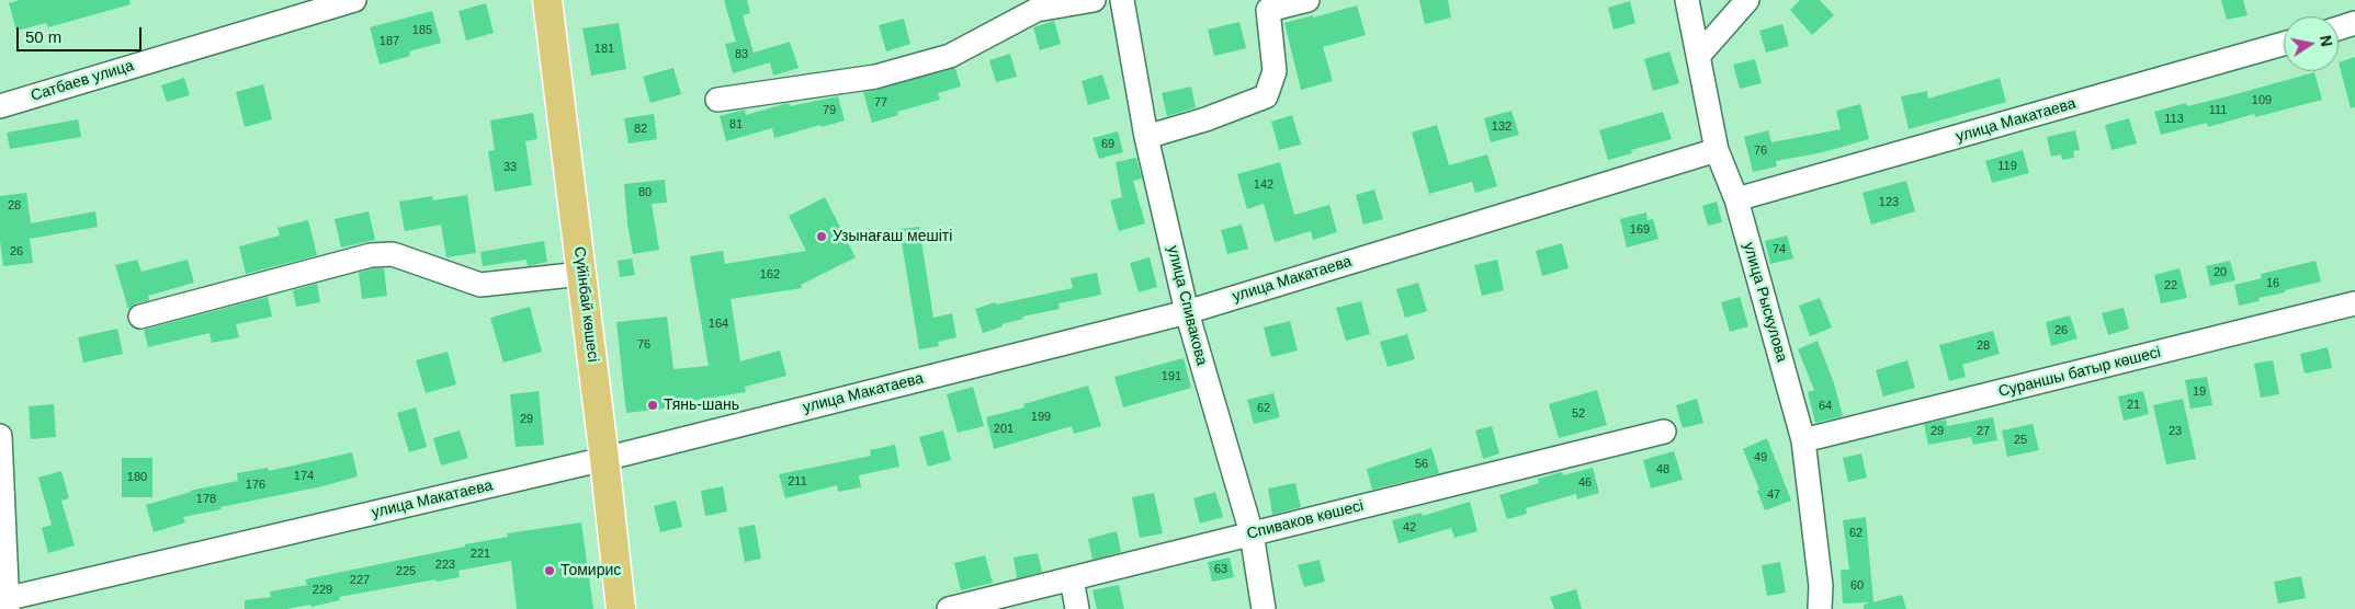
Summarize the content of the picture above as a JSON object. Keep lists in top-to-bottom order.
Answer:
{
  "streets": {
    "main road": ["Сүйінбай көшесі"],
    "street": [
      "Сатбаев улица",
      "улица Макатаева",
      "улица Рыскулова",
      "улица Спивакова",
      "Сураншы батыр көшесі",
      "Спиваков көшесі"
    ]
  },
  "crossings": [
    ["улица Макатаева", "улица Рыскулова"],
    ["улица Макатаева", "Сүйінбай көшесі"],
    ["улица Макатаева", "улица Спивакова"],
    ["улица Рыскулова", "Сураншы батыр көшесі"],
    ["улица Спивакова", "Спиваков көшесі"]
  ],
  "places": ["Узынағаш мешіті", "Тянь-шань", "Томирис"],
  "house_numbers": [
    "185",
    "187",
    "181",
    "83",
    "109",
    "77",
    "79",
    "111",
    "113",
    "81",
    "132",
    "82",
    "69",
    "76",
    "119",
    "33",
    "142",
    "80",
    "123",
    "28",
    "169",
    "74",
    "26",
    "20",
    "162",
    "16",
    "22",
    "164",
    "26",
    "76",
    "28",
    "191",
    "19",
    "21",
    "64",
    "62",
    "52",
    "199",
    "29",
    "201",
    "29",
    "27",
    "23",
    "25",
    "49",
    "56",
    "48",
    "174",
    "180",
    "211",
    "46",
    "176",
    "47",
    "178",
    "42",
    "62",
    "221",
    "223",
    "63",
    "225",
    "227",
    "60",
    "229"
  ],
  "scale_bar": "50 m",
  "north": "right"
}
